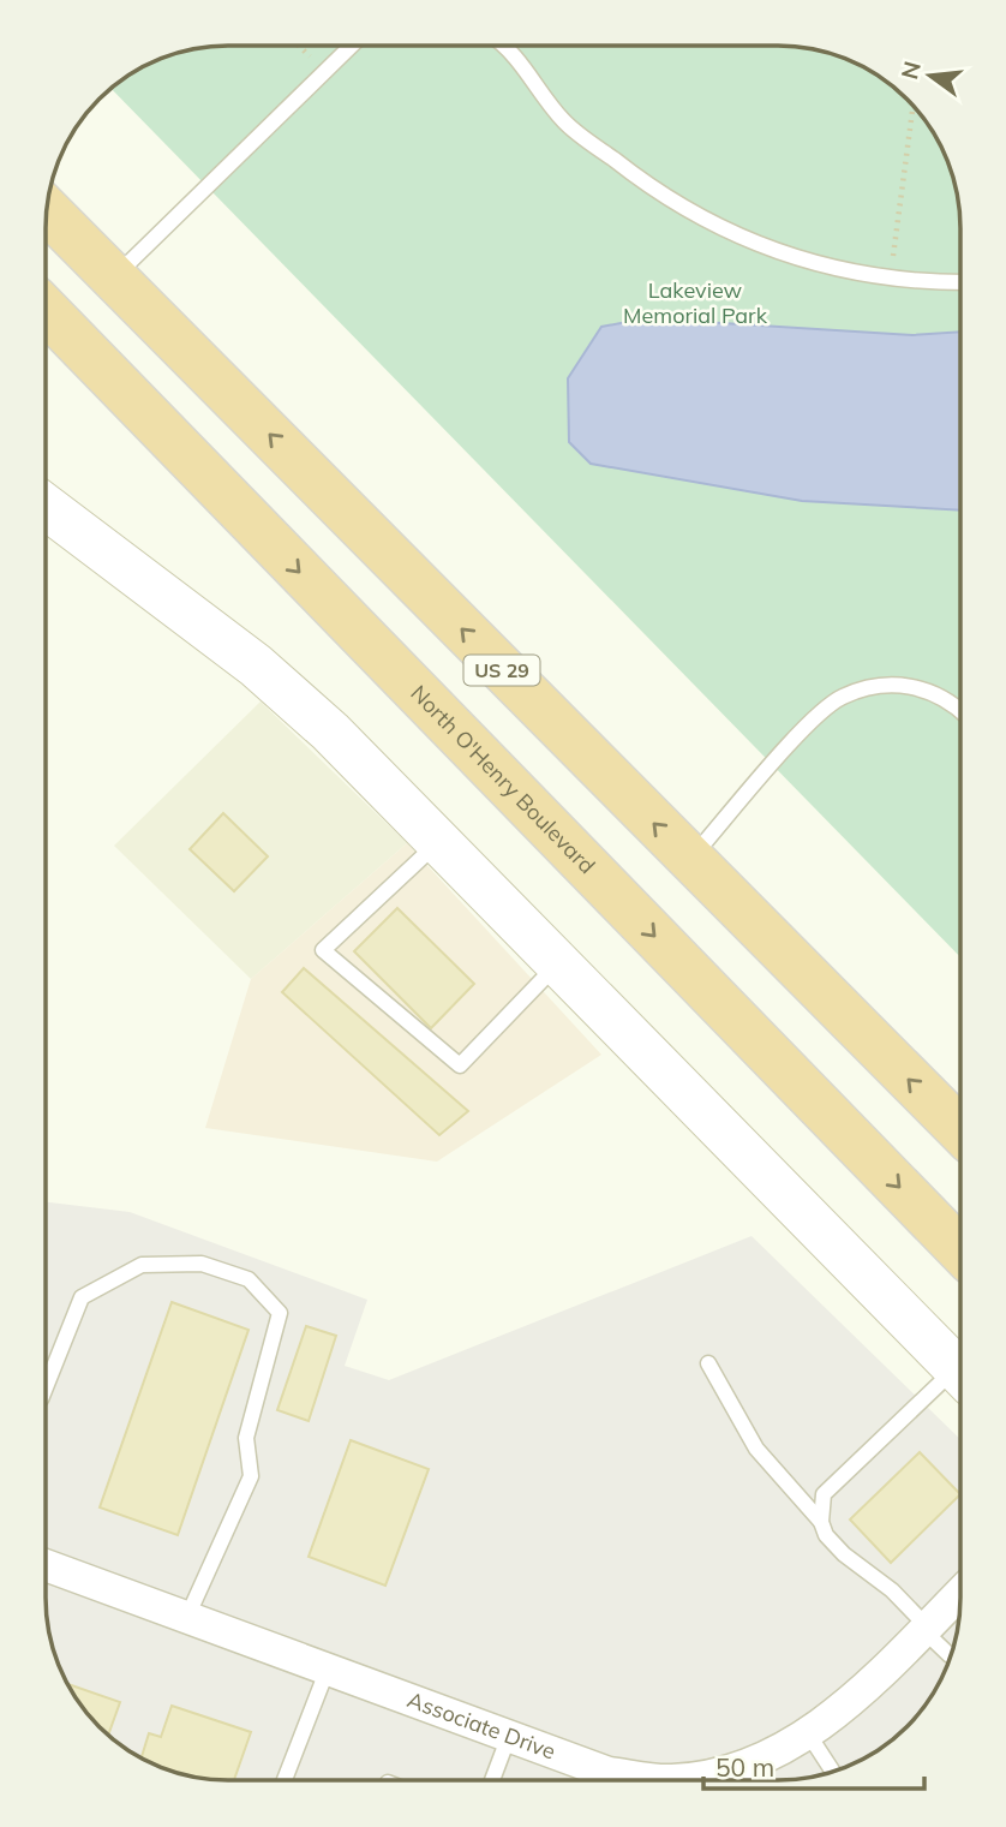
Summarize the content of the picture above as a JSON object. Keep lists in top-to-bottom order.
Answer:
{
  "streets": {
    "highway": ["US 29", "North O'Henry Boulevard"],
    "street": ["Associate Drive"]
  },
  "parks": ["Lakeview Memorial Park"],
  "scale_bar": "50 m",
  "north": "left"
}
